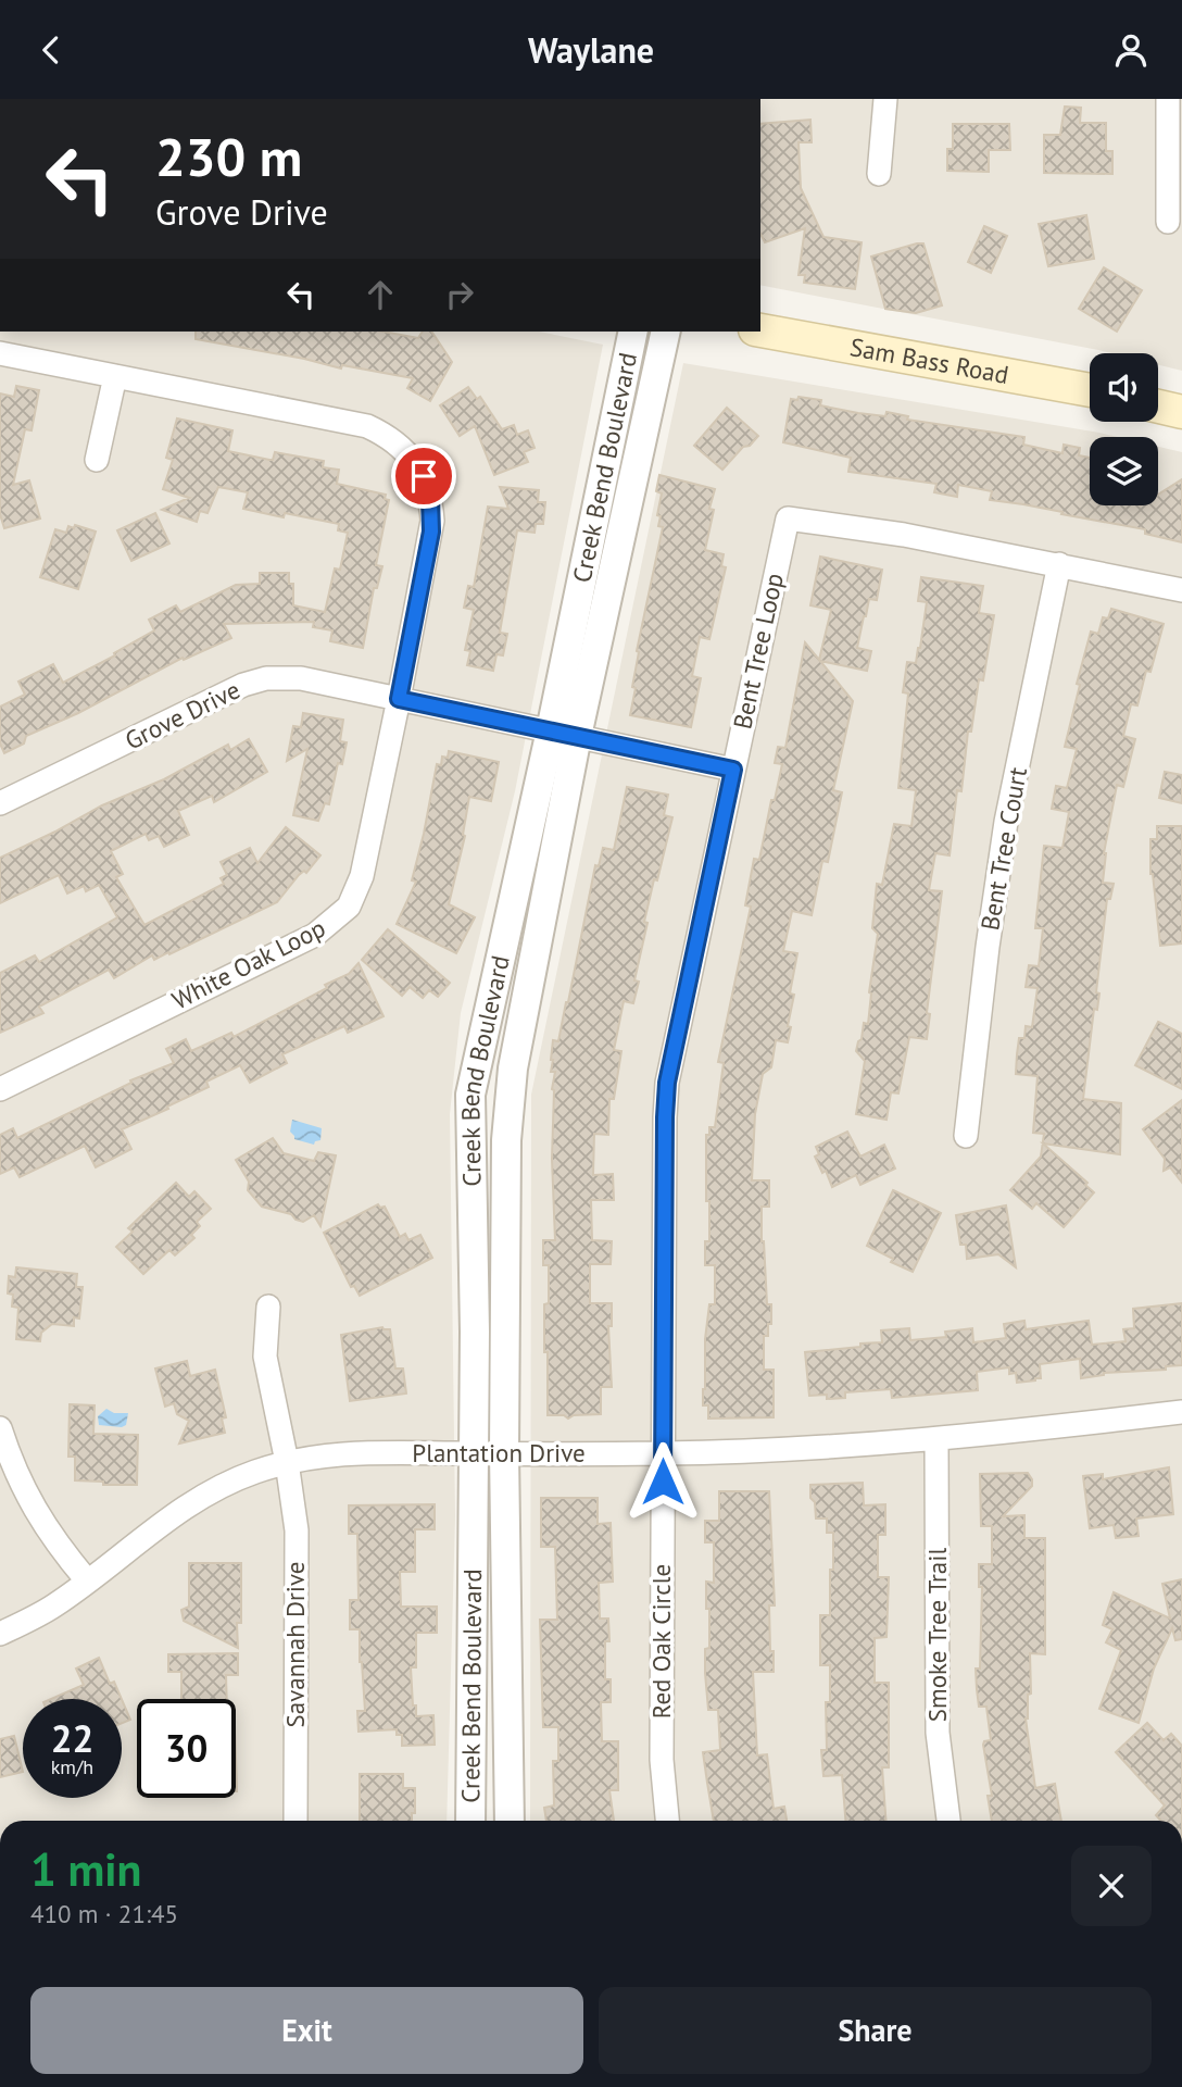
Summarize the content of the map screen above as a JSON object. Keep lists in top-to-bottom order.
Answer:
{
  "streets": {
    "main road": ["Sam Bass Road"],
    "street": [
      "Creek Bend Boulevard",
      "Bent Tree Loop",
      "Grove Drive",
      "Bent Tree Court",
      "White Oak Loop",
      "Plantation Drive",
      "Smoke Tree Trail",
      "Red Oak Circle",
      "Savannah Drive"
    ]
  },
  "crossings": [
    ["Creek Bend Boulevard", "Grove Drive"],
    ["Creek Bend Boulevard", "Plantation Drive"],
    ["Bent Tree Loop", "Grove Drive"],
    ["Bent Tree Loop", "Bent Tree Court"],
    ["Bent Tree Loop", "Plantation Drive"],
    ["Bent Tree Loop", "Red Oak Circle"],
    ["Grove Drive", "White Oak Loop"],
    ["Plantation Drive", "Smoke Tree Trail"],
    ["Plantation Drive", "Red Oak Circle"],
    ["Plantation Drive", "Savannah Drive"]
  ],
  "page": {
    "header": "Waylane",
    "turn": ["230 m", "Grove Drive"],
    "speed": "22 km/h",
    "limit": "30",
    "heading": ["1 min", "410 m · 21:45"],
    "buttons": ["Exit", "Share"]
  }
}
